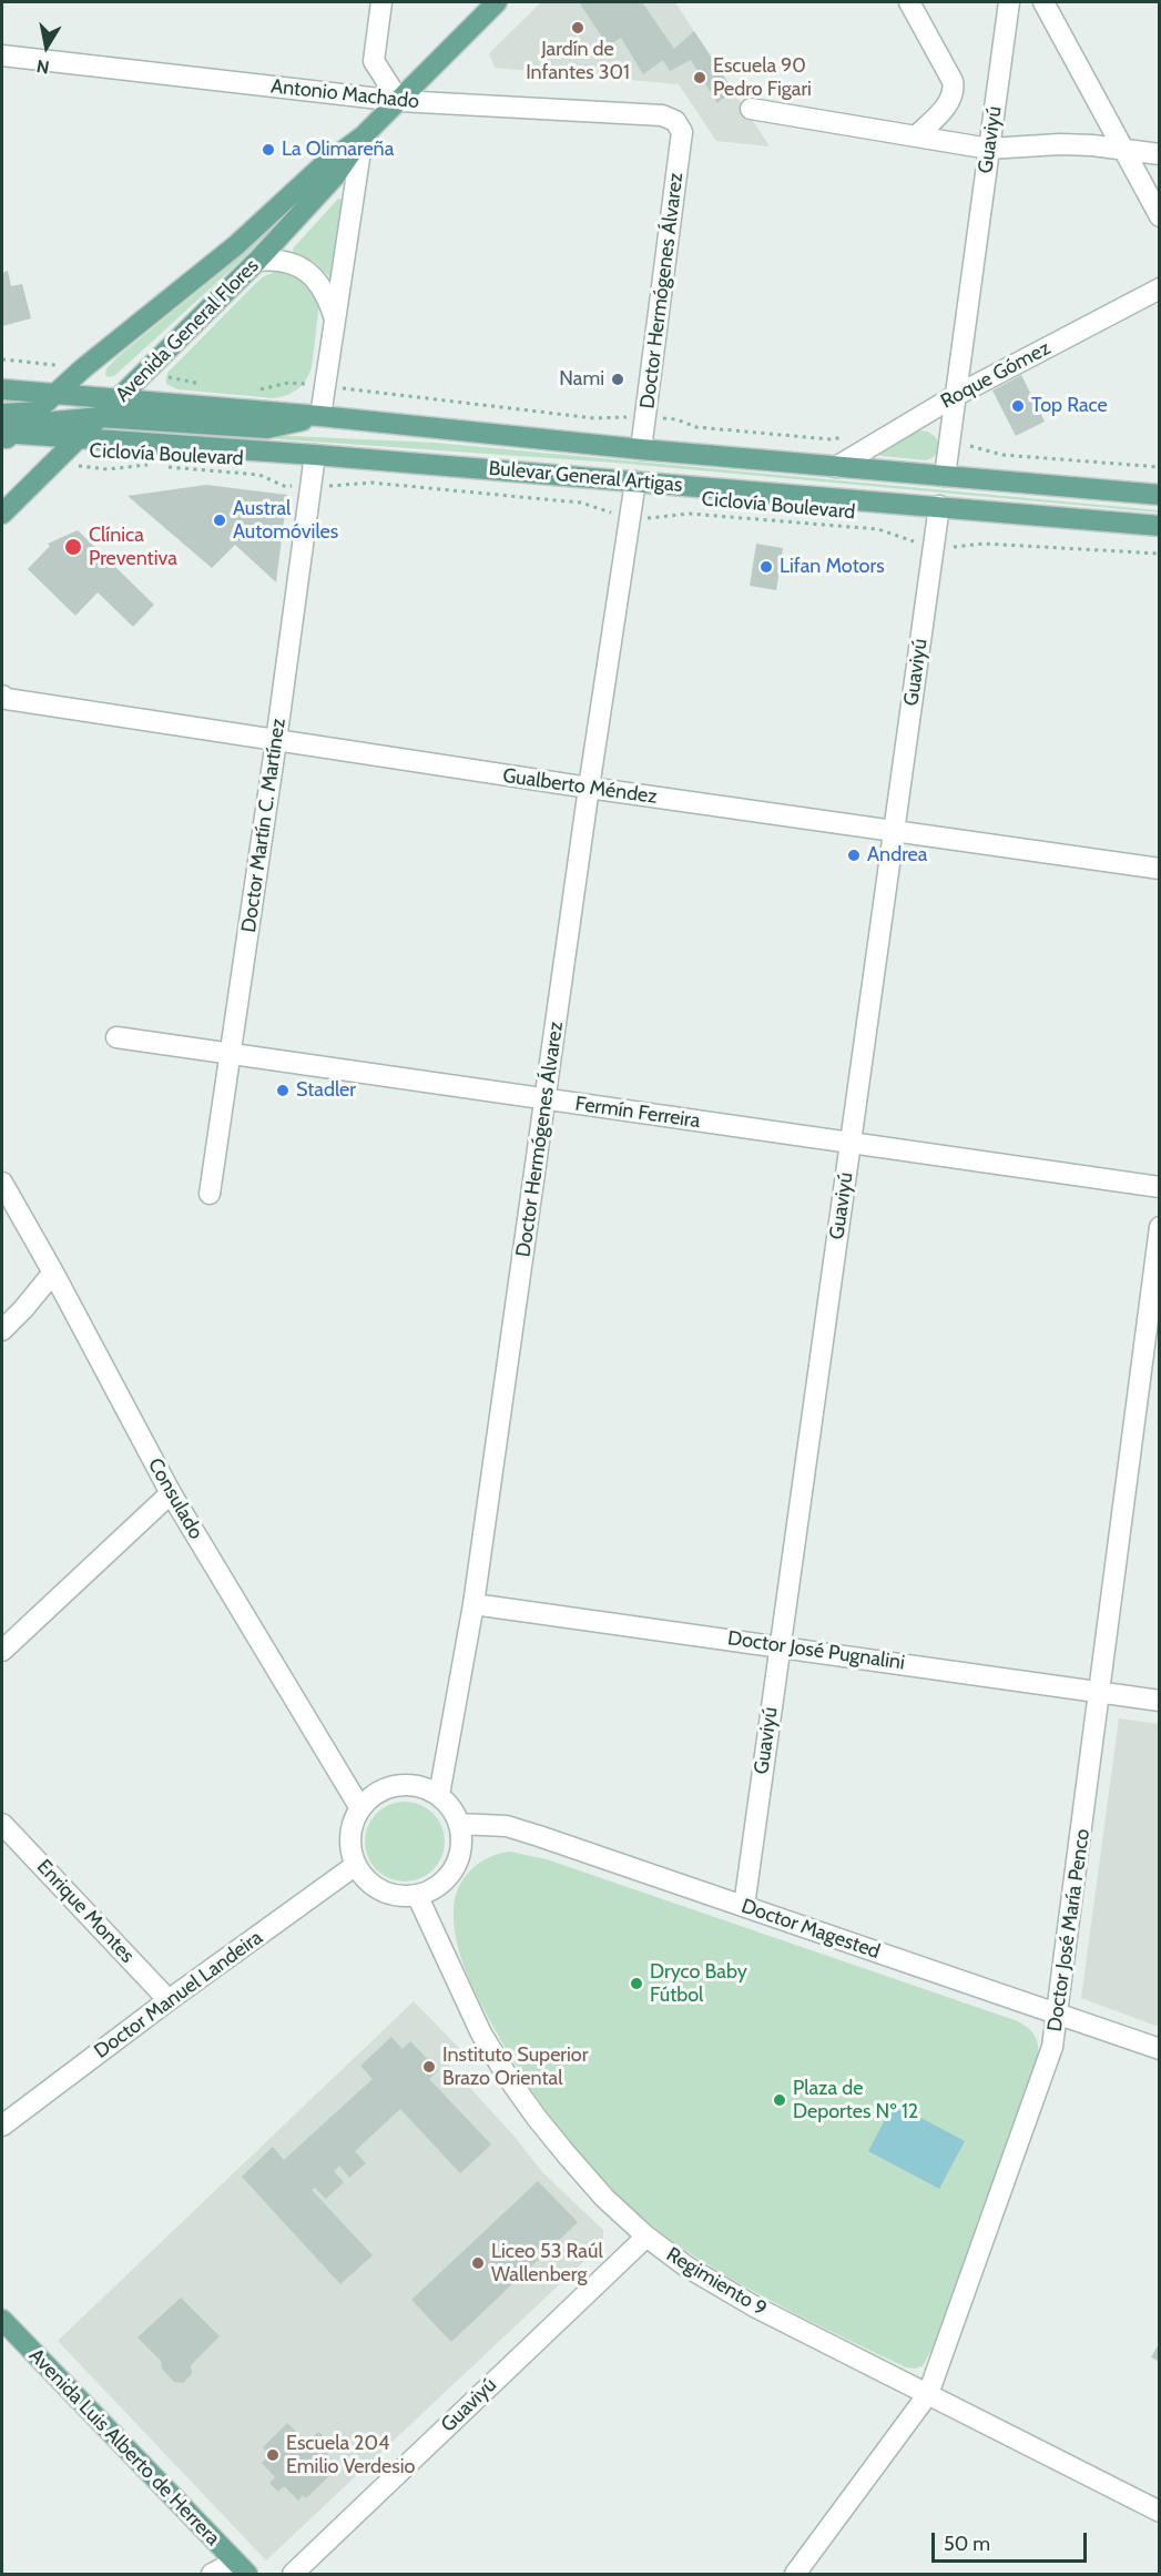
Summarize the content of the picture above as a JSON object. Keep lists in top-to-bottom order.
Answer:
{
  "streets": {
    "main road": ["Avenida General Flores", "Bulevar General Artigas", "Avenida Luis Alberto de Herrera"],
    "street": [
      "Antonio Machado",
      "Guaviyú",
      "Doctor Hermógenes Álvarez",
      "Roque Gómez",
      "Gualberto Méndez",
      "Doctor Martín C. Martínez",
      "Fermín Ferreira",
      "Consulado",
      "Doctor José Pugnalini",
      "Enrique Montes",
      "Doctor Magested",
      "Doctor José María Penco",
      "Doctor Manuel Landeira",
      "Regimiento 9"
    ],
    "path": ["Ciclovía Boulevard"]
  },
  "crossings": [
    ["Antonio Machado", "Doctor Hermógenes Álvarez"],
    ["Antonio Machado", "Avenida General Flores"],
    ["Guaviyú", "Roque Gómez"],
    ["Guaviyú", "Ciclovía Boulevard"],
    ["Guaviyú", "Bulevar General Artigas"],
    ["Guaviyú", "Gualberto Méndez"],
    ["Guaviyú", "Fermín Ferreira"],
    ["Guaviyú", "Doctor José Pugnalini"],
    ["Guaviyú", "Doctor Magested"],
    ["Guaviyú", "Regimiento 9"],
    ["Doctor Hermógenes Álvarez", "Ciclovía Boulevard"],
    ["Doctor Hermógenes Álvarez", "Bulevar General Artigas"],
    ["Doctor Hermógenes Álvarez", "Gualberto Méndez"],
    ["Doctor Hermógenes Álvarez", "Fermín Ferreira"],
    ["Doctor Hermógenes Álvarez", "Consulado"],
    ["Doctor Hermógenes Álvarez", "Doctor José Pugnalini"],
    ["Doctor Hermógenes Álvarez", "Doctor Magested"],
    ["Doctor Hermógenes Álvarez", "Doctor Manuel Landeira"],
    ["Doctor Hermógenes Álvarez", "Regimiento 9"],
    ["Avenida General Flores", "Ciclovía Boulevard"],
    ["Avenida General Flores", "Bulevar General Artigas"],
    ["Roque Gómez", "Bulevar General Artigas"],
    ["Ciclovía Boulevard", "Doctor Martín C. Martínez"],
    ["Bulevar General Artigas", "Doctor Martín C. Martínez"],
    ["Gualberto Méndez", "Doctor Martín C. Martínez"],
    ["Doctor Martín C. Martínez", "Fermín Ferreira"],
    ["Consulado", "Doctor Magested"],
    ["Consulado", "Doctor Manuel Landeira"],
    ["Consulado", "Regimiento 9"],
    ["Doctor José Pugnalini", "Doctor José María Penco"],
    ["Enrique Montes", "Doctor Manuel Landeira"],
    ["Doctor Magested", "Doctor José María Penco"],
    ["Doctor Magested", "Doctor Manuel Landeira"],
    ["Doctor Magested", "Regimiento 9"],
    ["Doctor José María Penco", "Regimiento 9"],
    ["Doctor Manuel Landeira", "Regimiento 9"]
  ],
  "places": [
    "Jardín de Infantes 301",
    "Escuela 90 Pedro Figari",
    "La Olimareña",
    "Nami",
    "Top Race",
    "Austral Automóviles",
    "Clínica Preventiva",
    "Lifan Motors",
    "Andrea",
    "Stadler",
    "Dryco Baby Fútbol",
    "Instituto Superior Brazo Oriental",
    "Plaza de Deportes Nº 12",
    "Liceo 53 Raúl Wallenberg",
    "Escuela 204 Emilio Verdesio"
  ],
  "scale_bar": "50 m",
  "north": "bottom"
}
